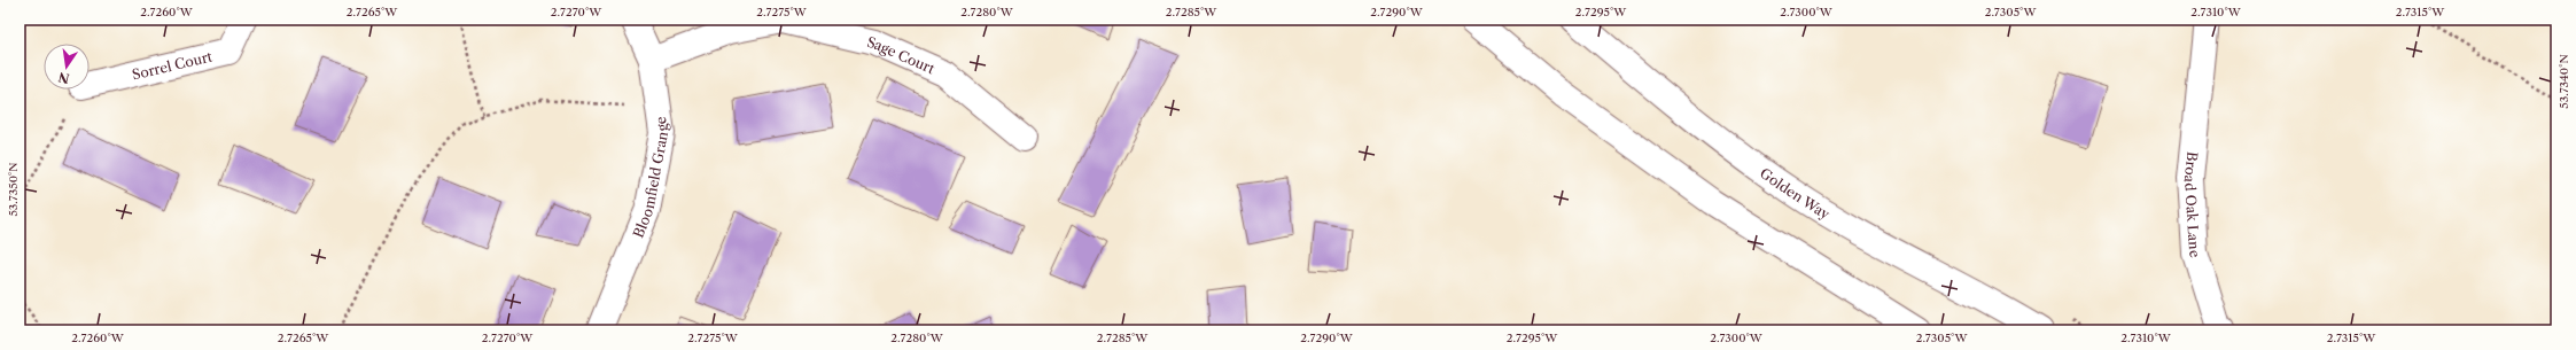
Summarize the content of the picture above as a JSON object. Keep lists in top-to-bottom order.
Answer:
{
  "streets": {
    "main road": [
      "Sage Court",
      "Sorrel Court",
      "Bloomfield Grange",
      "Golden Way",
      "Broad Oak Lane"
    ]
  },
  "crossings": [
    ["Sage Court", "Bloomfield Grange"]
  ],
  "north": "bottom",
  "coordinates": [
    "2.7260°W",
    "2.7265°W",
    "2.7270°W",
    "2.7275°W",
    "2.7280°W",
    "2.7285°W",
    "2.7290°W",
    "2.7295°W",
    "2.7300°W",
    "2.7305°W",
    "2.7310°W",
    "2.7315°W",
    "53.7340°N",
    "53.7350°N"
  ]
}
